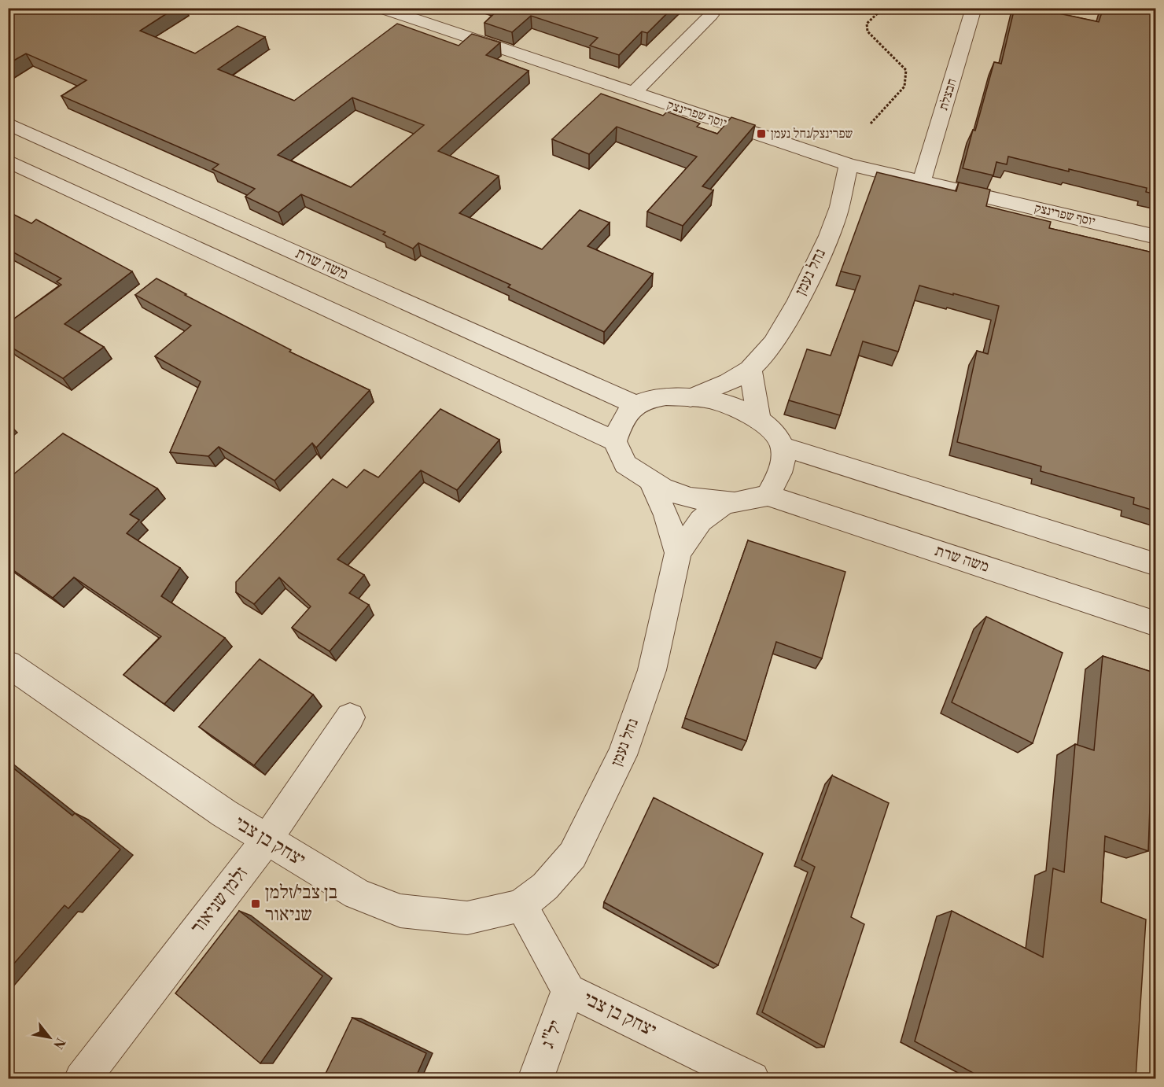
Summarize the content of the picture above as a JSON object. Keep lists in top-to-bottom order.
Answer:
{
  "streets": {
    "street": [
      "חבצלת",
      "יוסף שפרינצק",
      "משה שרת",
      "נחל נעמן",
      "יצחק בן צבי",
      "זלמן שניאור",
      "יל\"ג"
    ]
  },
  "crossings": [
    ["חבצלת", "יוסף שפרינצק"],
    ["יוסף שפרינצק", "נחל נעמן"],
    ["משה שרת", "נחל נעמן"],
    ["נחל נעמן", "יצחק בן צבי"],
    ["יצחק בן צבי", "זלמן שניאור"],
    ["יצחק בן צבי", "יל\"ג"]
  ],
  "places": {
    "transit": ["שפרינצק/נחל נעמן", "בן צבי/זלמן שניאור"]
  },
  "north": "bottom right"
}
